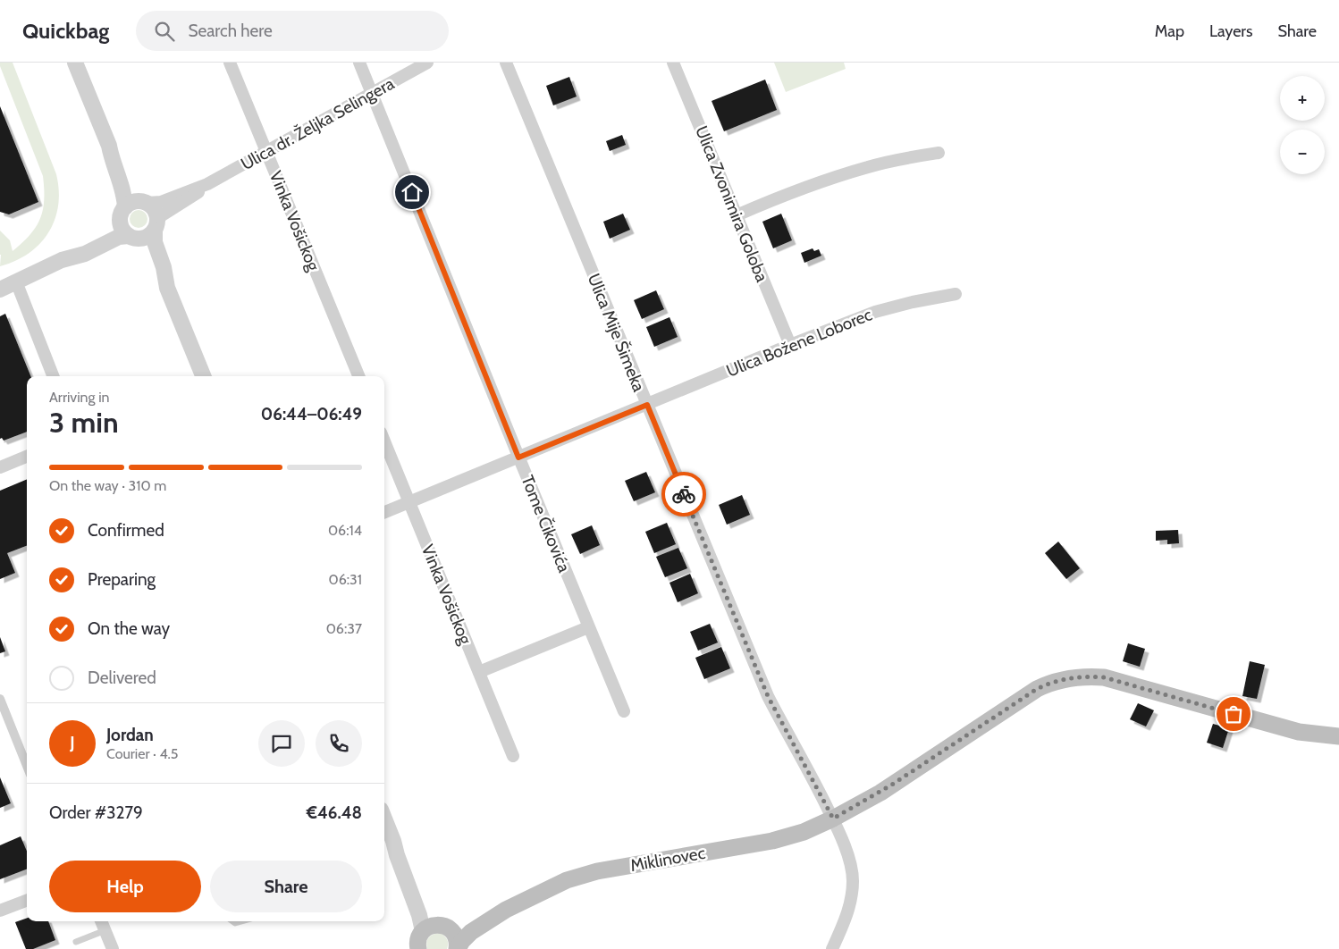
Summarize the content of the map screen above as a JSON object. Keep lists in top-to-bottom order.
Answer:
{
  "streets": {
    "main road": ["Miklinovec"],
    "street": [
      "Ulica dr. Željka Selingera",
      "Ulica Zvonimira Goloba",
      "Vinka Vošickog",
      "Ulica Mije Šimeka",
      "Ulica Božene Loborec",
      "Tome Čikovića"
    ]
  },
  "crossings": [
    ["Ulica dr. Željka Selingera", "Vinka Vošickog"],
    ["Ulica dr. Željka Selingera", "Tome Čikovića"],
    ["Ulica Zvonimira Goloba", "Ulica Božene Loborec"],
    ["Vinka Vošickog", "Ulica Božene Loborec"],
    ["Ulica Mije Šimeka", "Ulica Božene Loborec"],
    ["Ulica Mije Šimeka", "Miklinovec"],
    ["Ulica Božene Loborec", "Tome Čikovića"]
  ],
  "page": {
    "header": "Quickbag",
    "search": "Search here",
    "nav": ["Map", "Layers", "Share"],
    "map_buttons": ["+", "−"],
    "heading": ["3 min", "Arriving in", "06:44–06:49"],
    "panel": [
      "Jordan",
      "Courier · 4.5",
      "Order #3279",
      "€46.48"
    ],
    "bar": "On the way · 310 m",
    "list": [
      ["Confirmed", "06:14"],
      ["Preparing", "06:31"],
      ["On the way", "06:37"],
      "Delivered"
    ],
    "round": "J",
    "buttons": ["Help", "Share"]
  }
}
